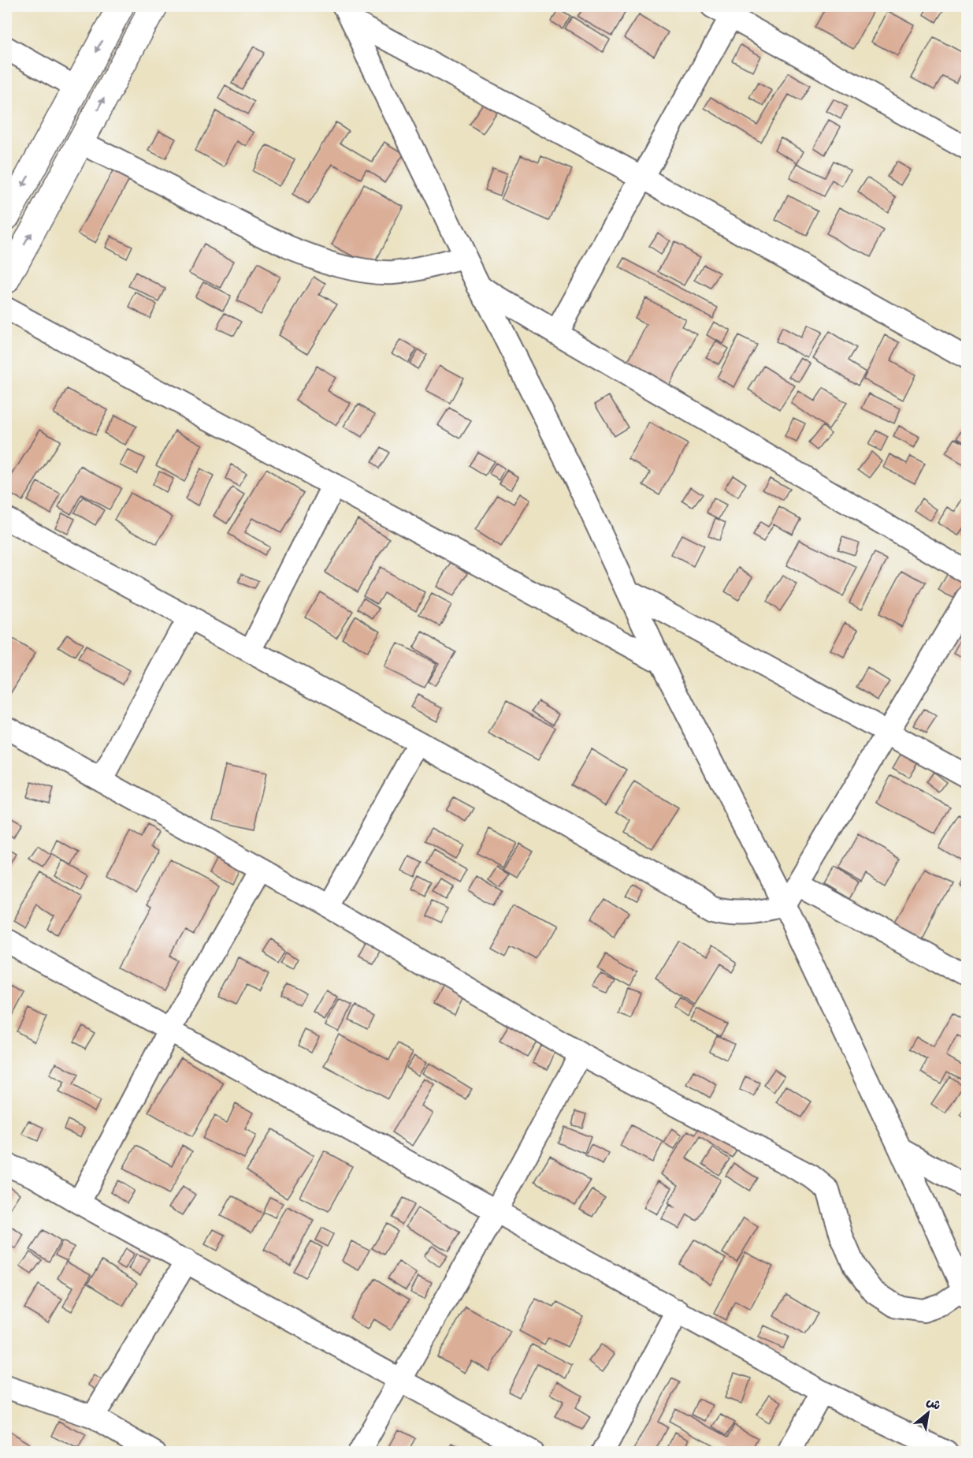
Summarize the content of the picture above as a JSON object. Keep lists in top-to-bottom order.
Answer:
{
  "north": "top right"
}
